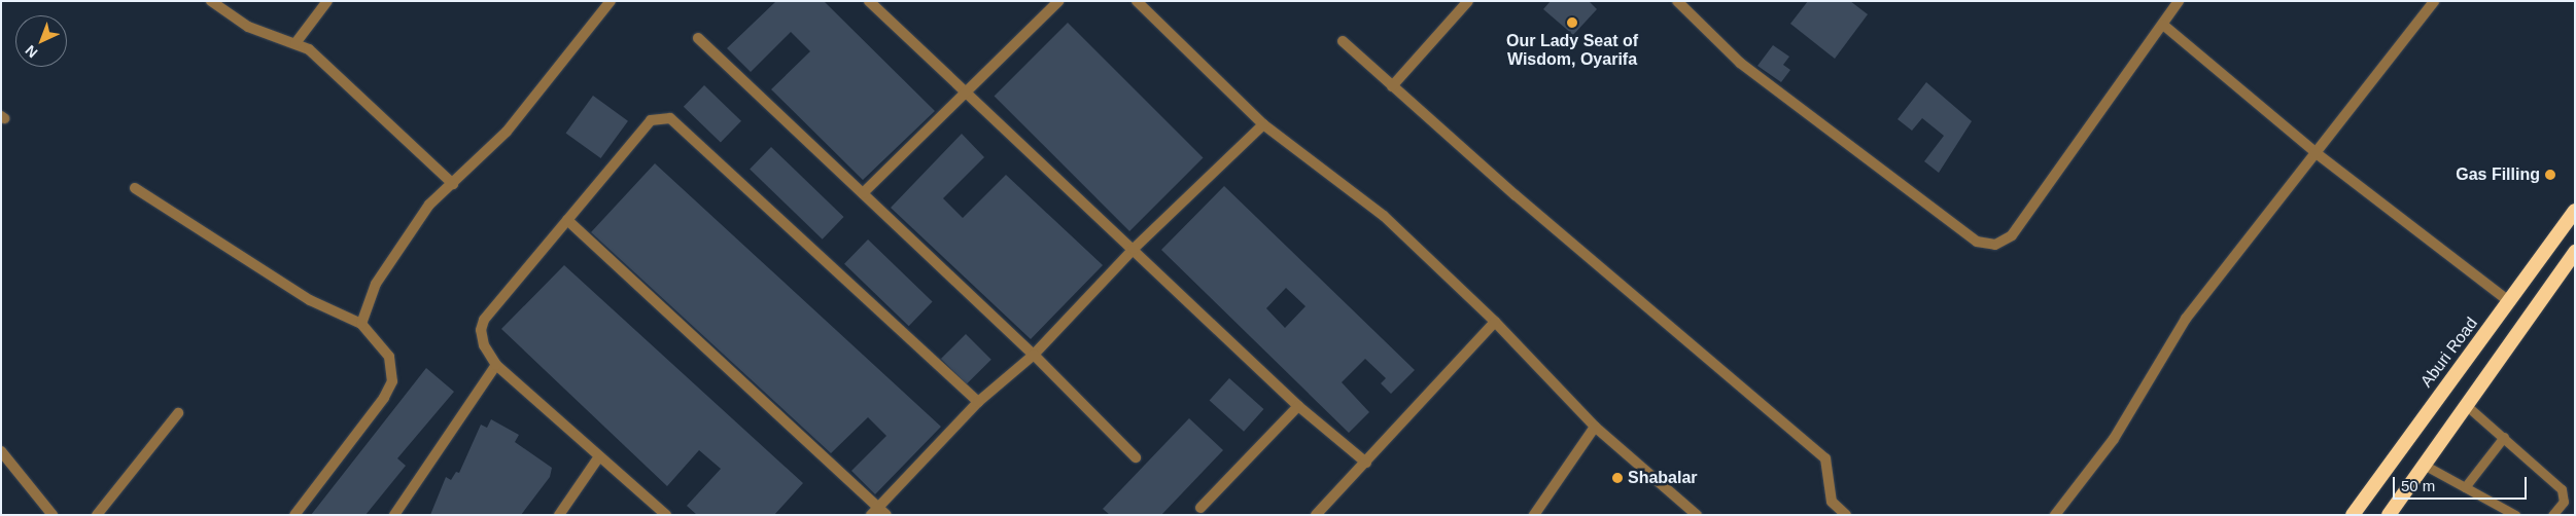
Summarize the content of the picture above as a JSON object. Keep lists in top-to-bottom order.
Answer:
{
  "streets": {
    "highway": ["Aburi Road"]
  },
  "places": ["Our Lady Seat of Wisdom, Oyarifa", "Gas Filling", "Shabalar"],
  "scale_bar": "50 m",
  "north": "bottom left"
}
